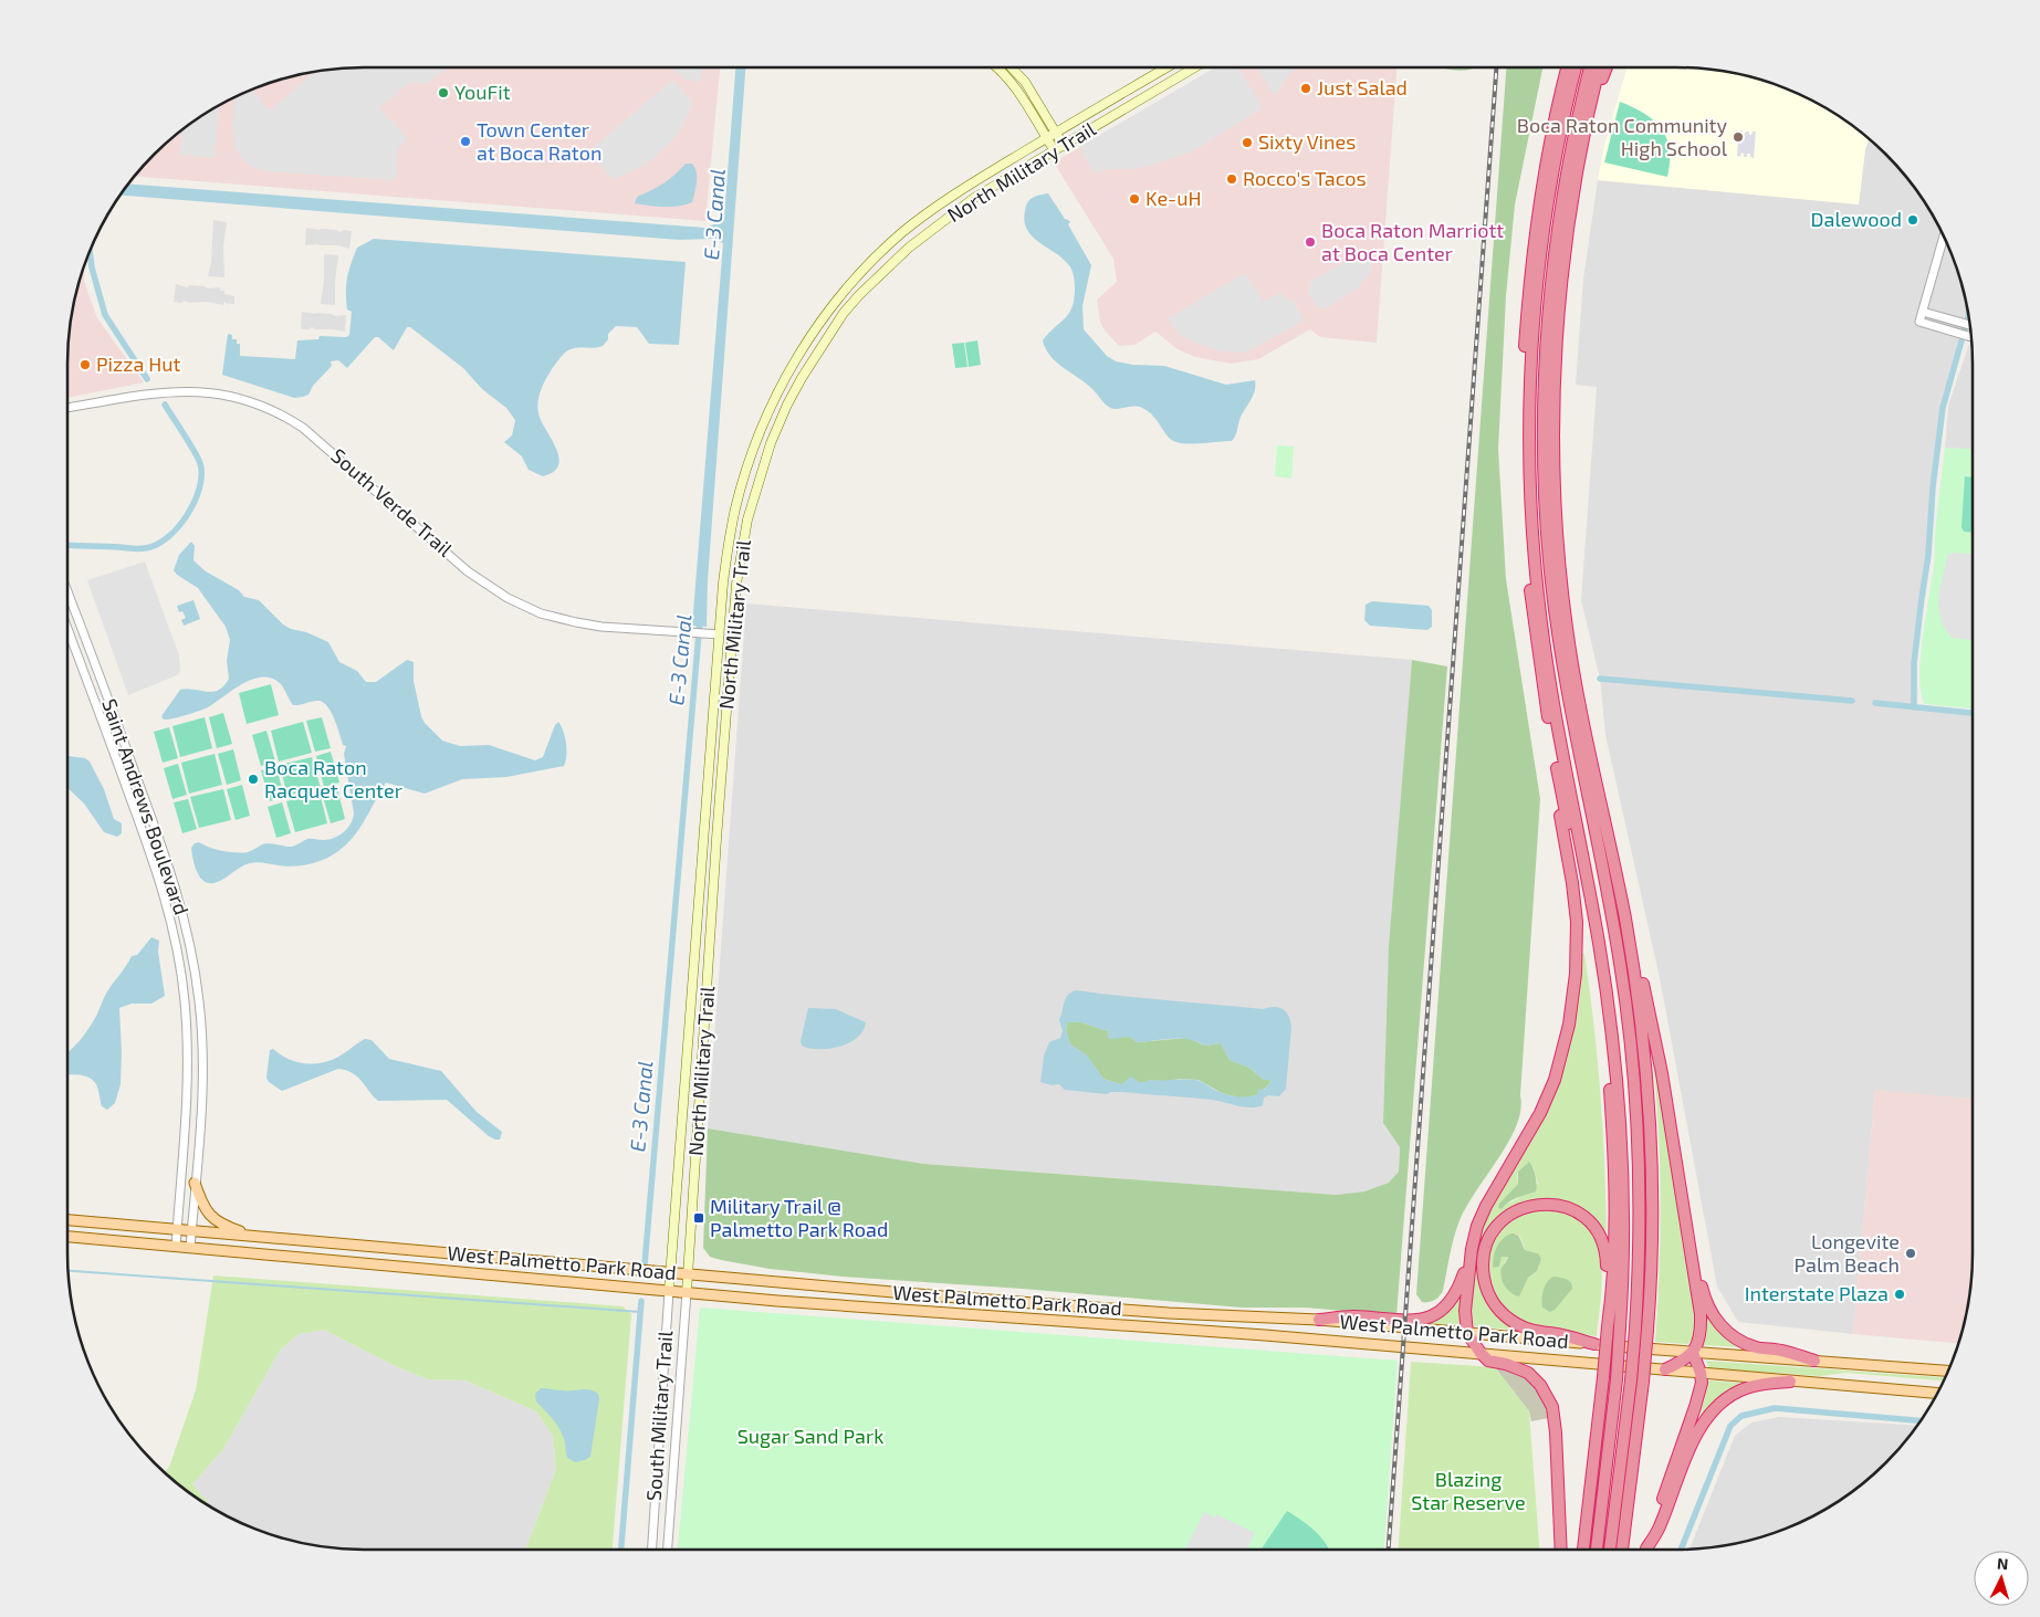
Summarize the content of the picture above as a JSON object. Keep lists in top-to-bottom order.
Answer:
{
  "streets": {
    "main road": ["North Military Trail", "West Palmetto Park Road", "South Military Trail"],
    "street": ["South Verde Trail", "Saint Andrews Boulevard"]
  },
  "crossings": [
    ["North Military Trail", "South Verde Trail"],
    ["North Military Trail", "West Palmetto Park Road"],
    ["North Military Trail", "South Military Trail"],
    ["Saint Andrews Boulevard", "West Palmetto Park Road"],
    ["West Palmetto Park Road", "South Military Trail"]
  ],
  "water": ["E-3 Canal"],
  "parks": ["Sugar Sand Park", "Blazing Star Reserve"],
  "places": {
    "other": [
      "Just Salad",
      "YouFit",
      "Boca Raton Community High School",
      "Town Center at Boca Raton",
      "Sixty Vines",
      "Rocco's Tacos",
      "Ke-uH",
      "Dalewood",
      "Boca Raton Marriott at Boca Center",
      "Pizza Hut",
      "Boca Raton Racquet Center",
      "Longevite Palm Beach",
      "Interstate Plaza"
    ],
    "transit": ["Military Trail @ Palmetto Park Road"]
  },
  "north": "top"
}
